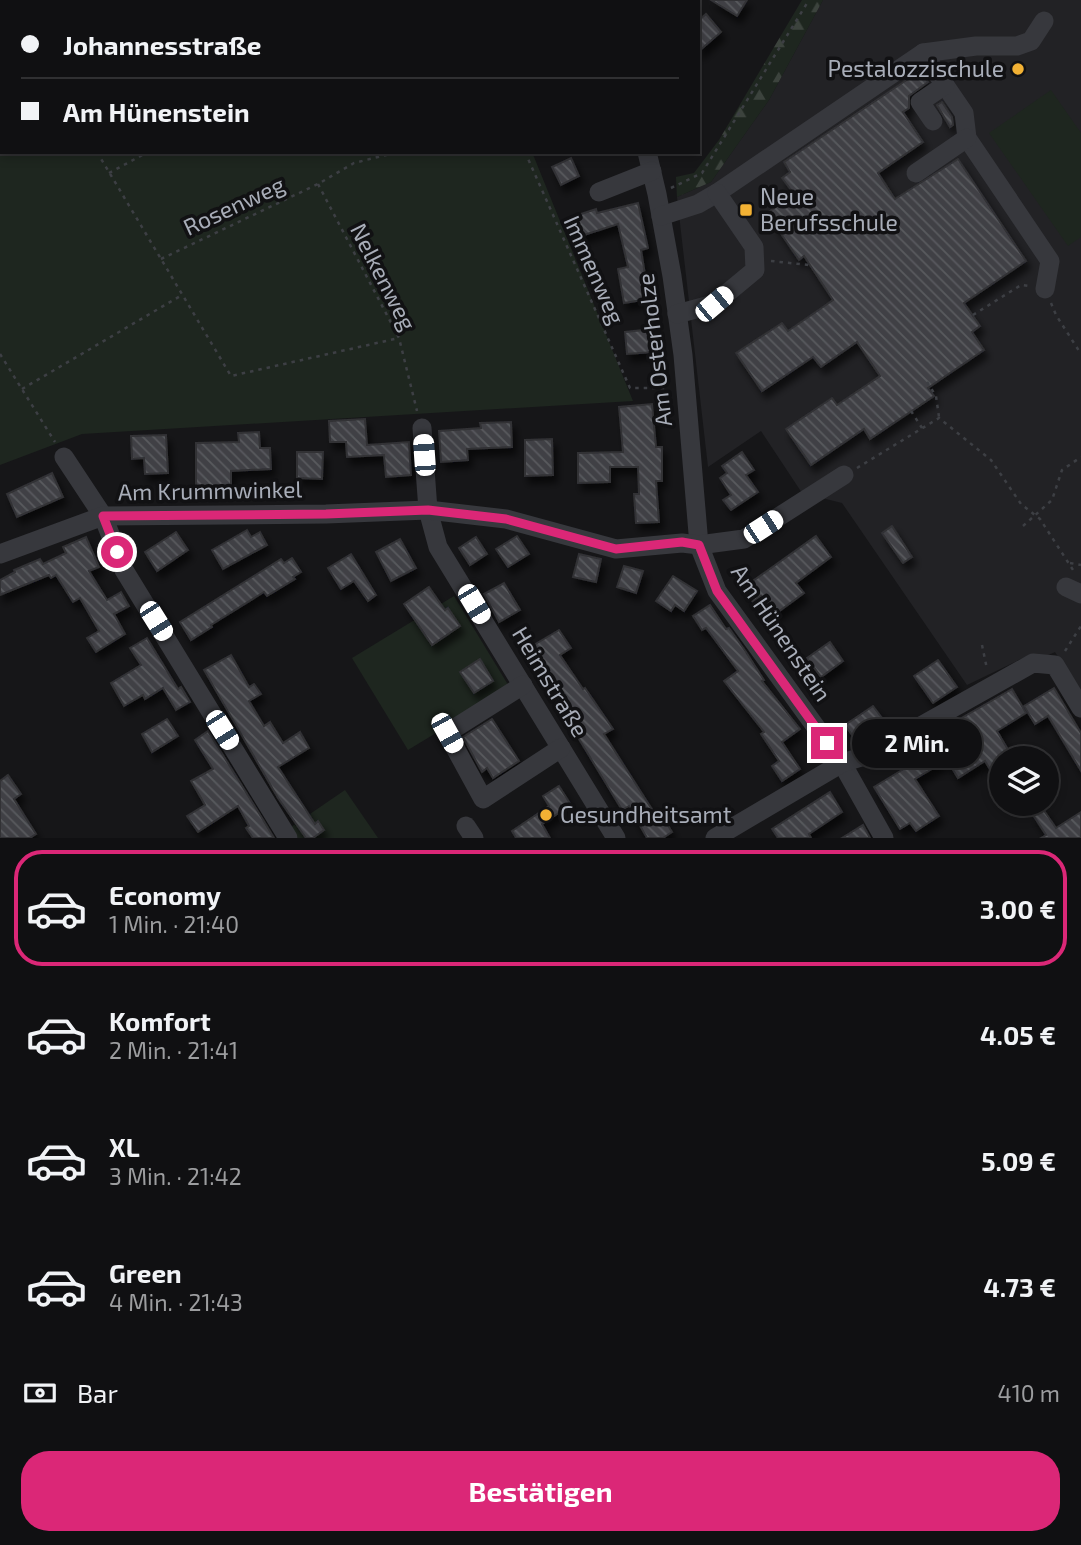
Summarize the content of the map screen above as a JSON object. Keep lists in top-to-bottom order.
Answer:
{
  "streets": {
    "street": [
      "Am Osterholze",
      "Am Krummwinkel",
      "Am Hünenstein",
      "Heimstraße"
    ],
    "path": ["Rosenweg", "Immenweg", "Nelkenweg"]
  },
  "crossings": [
    ["Rosenweg", "Nelkenweg"],
    ["Immenweg", "Am Osterholze"],
    ["Nelkenweg", "Heimstraße"],
    ["Am Osterholze", "Am Hünenstein"],
    ["Am Krummwinkel", "Heimstraße"]
  ],
  "places": {
    "other": ["Pestalozzischule", "Gesundheitsamt"],
    "transit": ["Neue Berufsschule"]
  },
  "page": {
    "banner": ["Johannesstraße", "Am Hünenstein"],
    "bubble": "2 Min.",
    "list": [
      {
        "name": "Economy",
        "note": "1 Min. · 21:40",
        "value": "3.00 €"
      },
      {
        "name": "Komfort",
        "note": "2 Min. · 21:41",
        "value": "4.05 €"
      },
      {
        "name": "XL",
        "note": "3 Min. · 21:42",
        "value": "5.09 €"
      },
      {
        "name": "Green",
        "note": "4 Min. · 21:43",
        "value": "4.73 €"
      }
    ],
    "pay": ["Bar", "410 m"],
    "buttons": "Bestätigen"
  }
}
